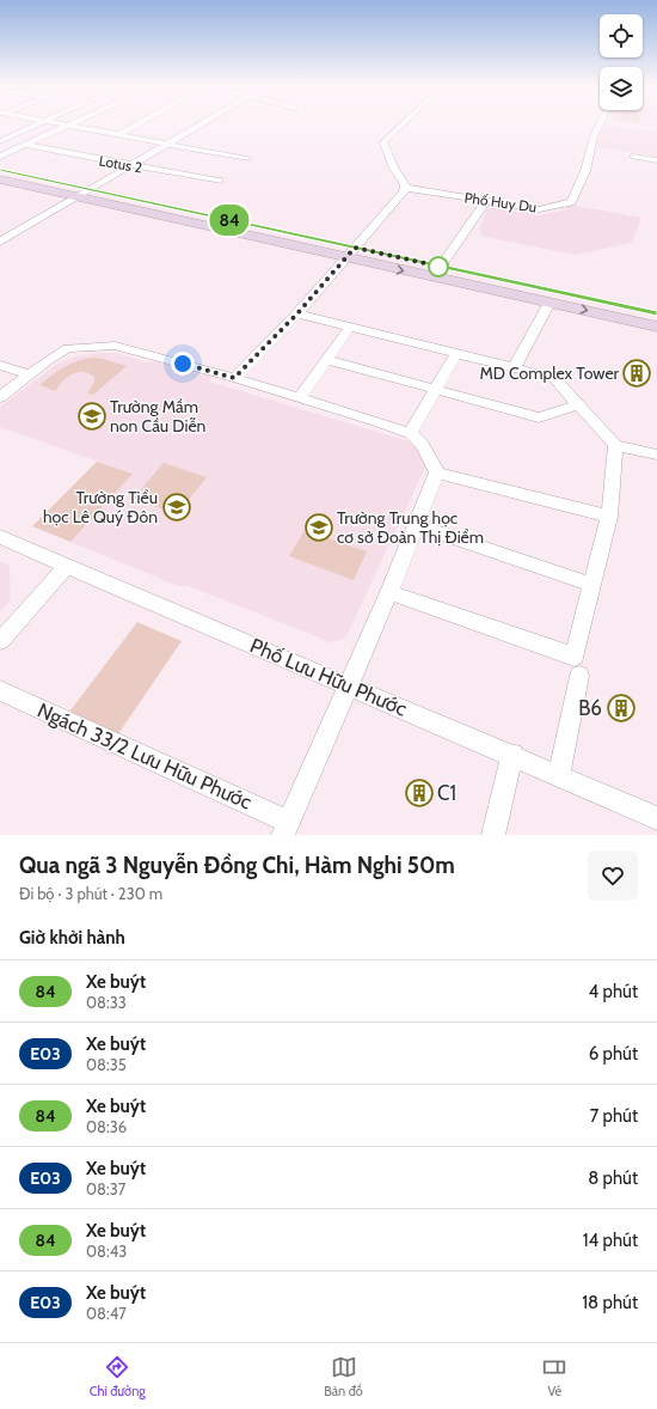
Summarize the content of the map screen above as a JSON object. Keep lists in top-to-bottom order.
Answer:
{
  "streets": {
    "street": [
      "Lotus 2",
      "Phố Huy Du",
      "Phố Lưu Hữu Phước",
      "Ngách 33/2 Lưu Hữu Phước"
    ]
  },
  "places": {
    "building": ["MD Complex Tower", "B6", "C1"],
    "school or university": ["Trường Mầm non Cầu Diễn", "Trường Tiểu học Lê Quý Đôn", "Trường Trung học cơ sở Đoàn Thị Điểm"]
  },
  "lines": ["bus line 84"],
  "page": {
    "on_map": "84",
    "heading": [
      ["Qua ngã 3 Nguyễn Đồng Chi, Hàm Nghi 50m", "Đi bộ · 3 phút · 230 m"],
      "Giờ khởi hành"
    ],
    "list": [
      {
        "mark": "84",
        "name": "Xe buýt",
        "note": "08:33",
        "value": "4 phút"
      },
      {
        "mark": "E03",
        "name": "Xe buýt",
        "note": "08:35",
        "value": "6 phút"
      },
      {
        "mark": "84",
        "name": "Xe buýt",
        "note": "08:36",
        "value": "7 phút"
      },
      {
        "mark": "E03",
        "name": "Xe buýt",
        "note": "08:37",
        "value": "8 phút"
      },
      {
        "mark": "84",
        "name": "Xe buýt",
        "note": "08:43",
        "value": "14 phút"
      },
      {
        "mark": "E03",
        "name": "Xe buýt",
        "note": "08:47",
        "value": "18 phút"
      }
    ],
    "tabs": ["Chỉ đường", "Bản đồ", "Vé"]
  }
}
